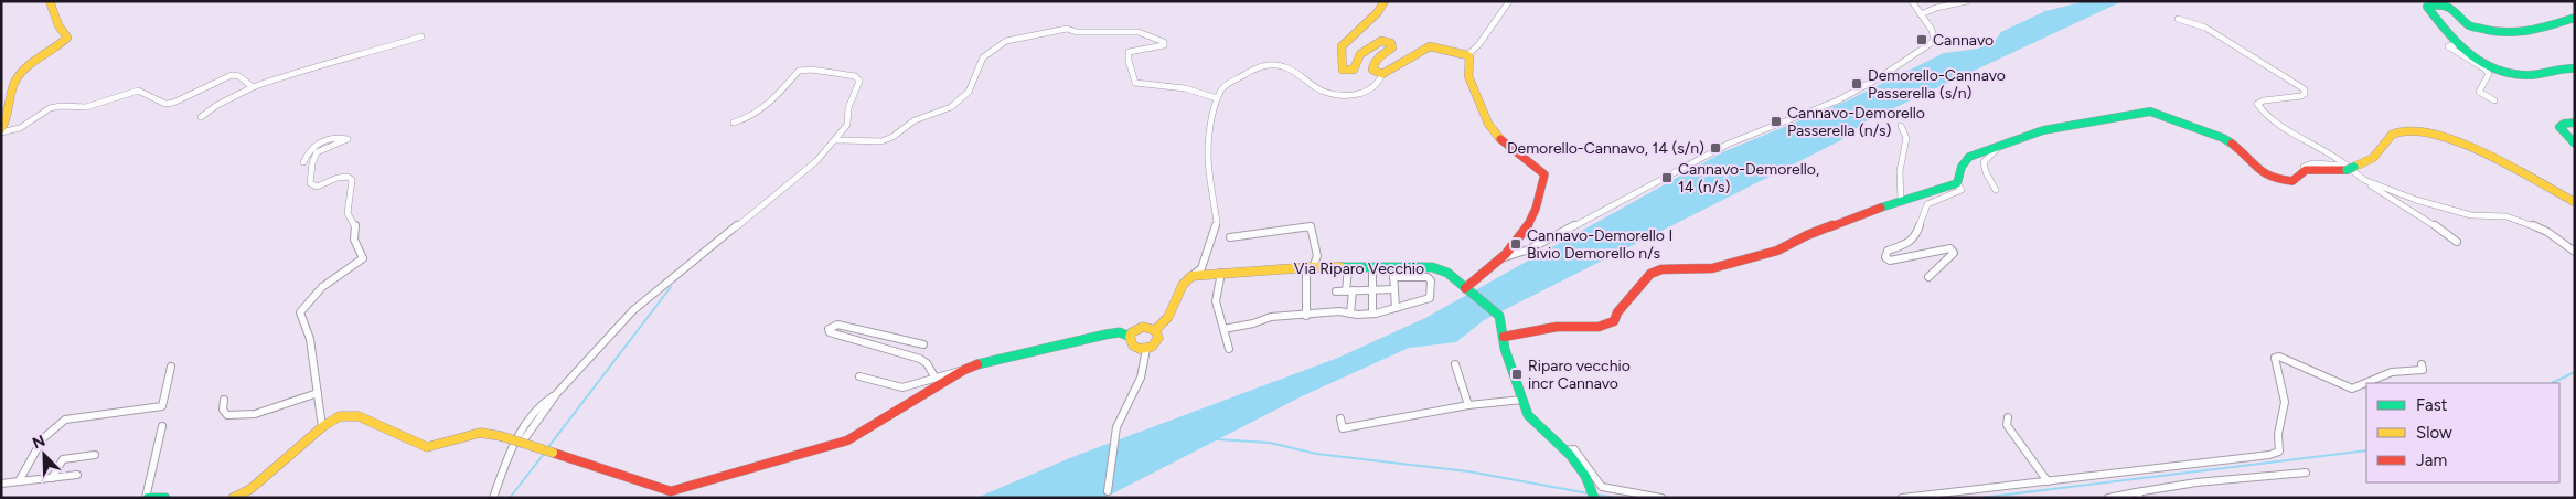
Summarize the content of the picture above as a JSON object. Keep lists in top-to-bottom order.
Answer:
{
  "streets": {
    "street": ["Via Riparo Vecchio"]
  },
  "places": {
    "transit": [
      "Cannavo",
      "Demorello-Cannavo Passerella (s/n)",
      "Cannavo-Demorello Passerella (n/s)",
      "Demorello-Cannavo, 14 (s/n)",
      "Cannavo-Demorello, 14 (n/s)",
      "Cannavo-Demorello I Bivio Demorello n/s",
      "Riparo vecchio incr Cannavo"
    ]
  },
  "legend": ["Fast", "Slow", "Jam"],
  "north": "top left"
}
